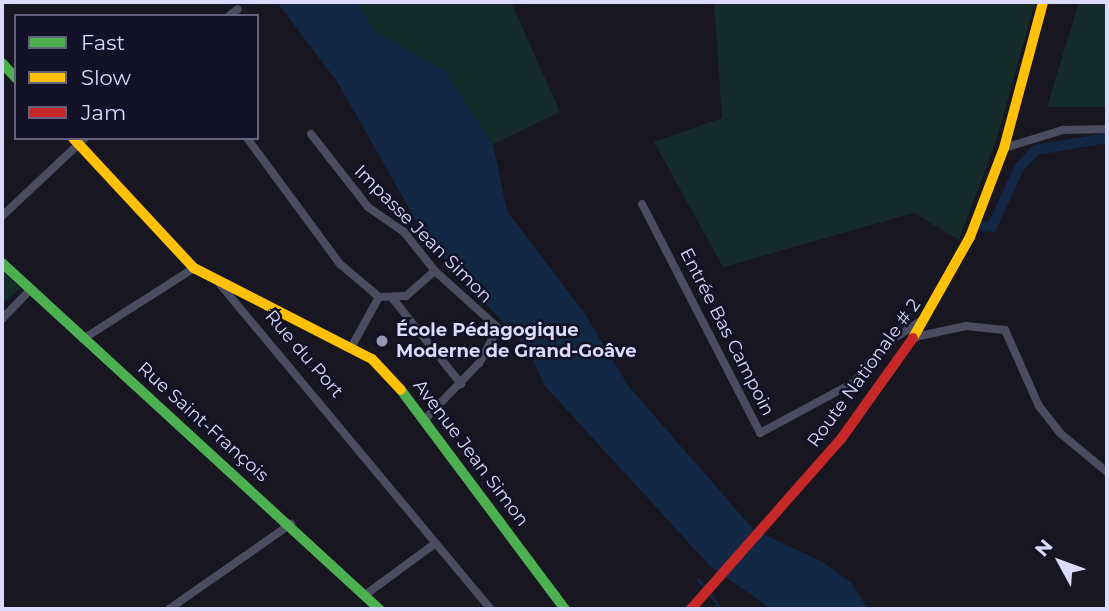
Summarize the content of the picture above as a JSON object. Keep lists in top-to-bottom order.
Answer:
{
  "streets": {
    "street": [
      "Impasse Jean Simon",
      "Entrée Bas Campoin",
      "Rue du Port",
      "Route Nationale # 2",
      "Rue Saint-François",
      "Avenue Jean Simon"
    ]
  },
  "crossings": [
    ["Impasse Jean Simon", "Avenue Jean Simon"],
    ["Entrée Bas Campoin", "Route Nationale # 2"],
    ["Rue du Port", "Avenue Jean Simon"]
  ],
  "places": ["École Pédagogique Moderne de Grand-Goâve"],
  "legend": ["Fast", "Slow", "Jam"],
  "north": "top left"
}
